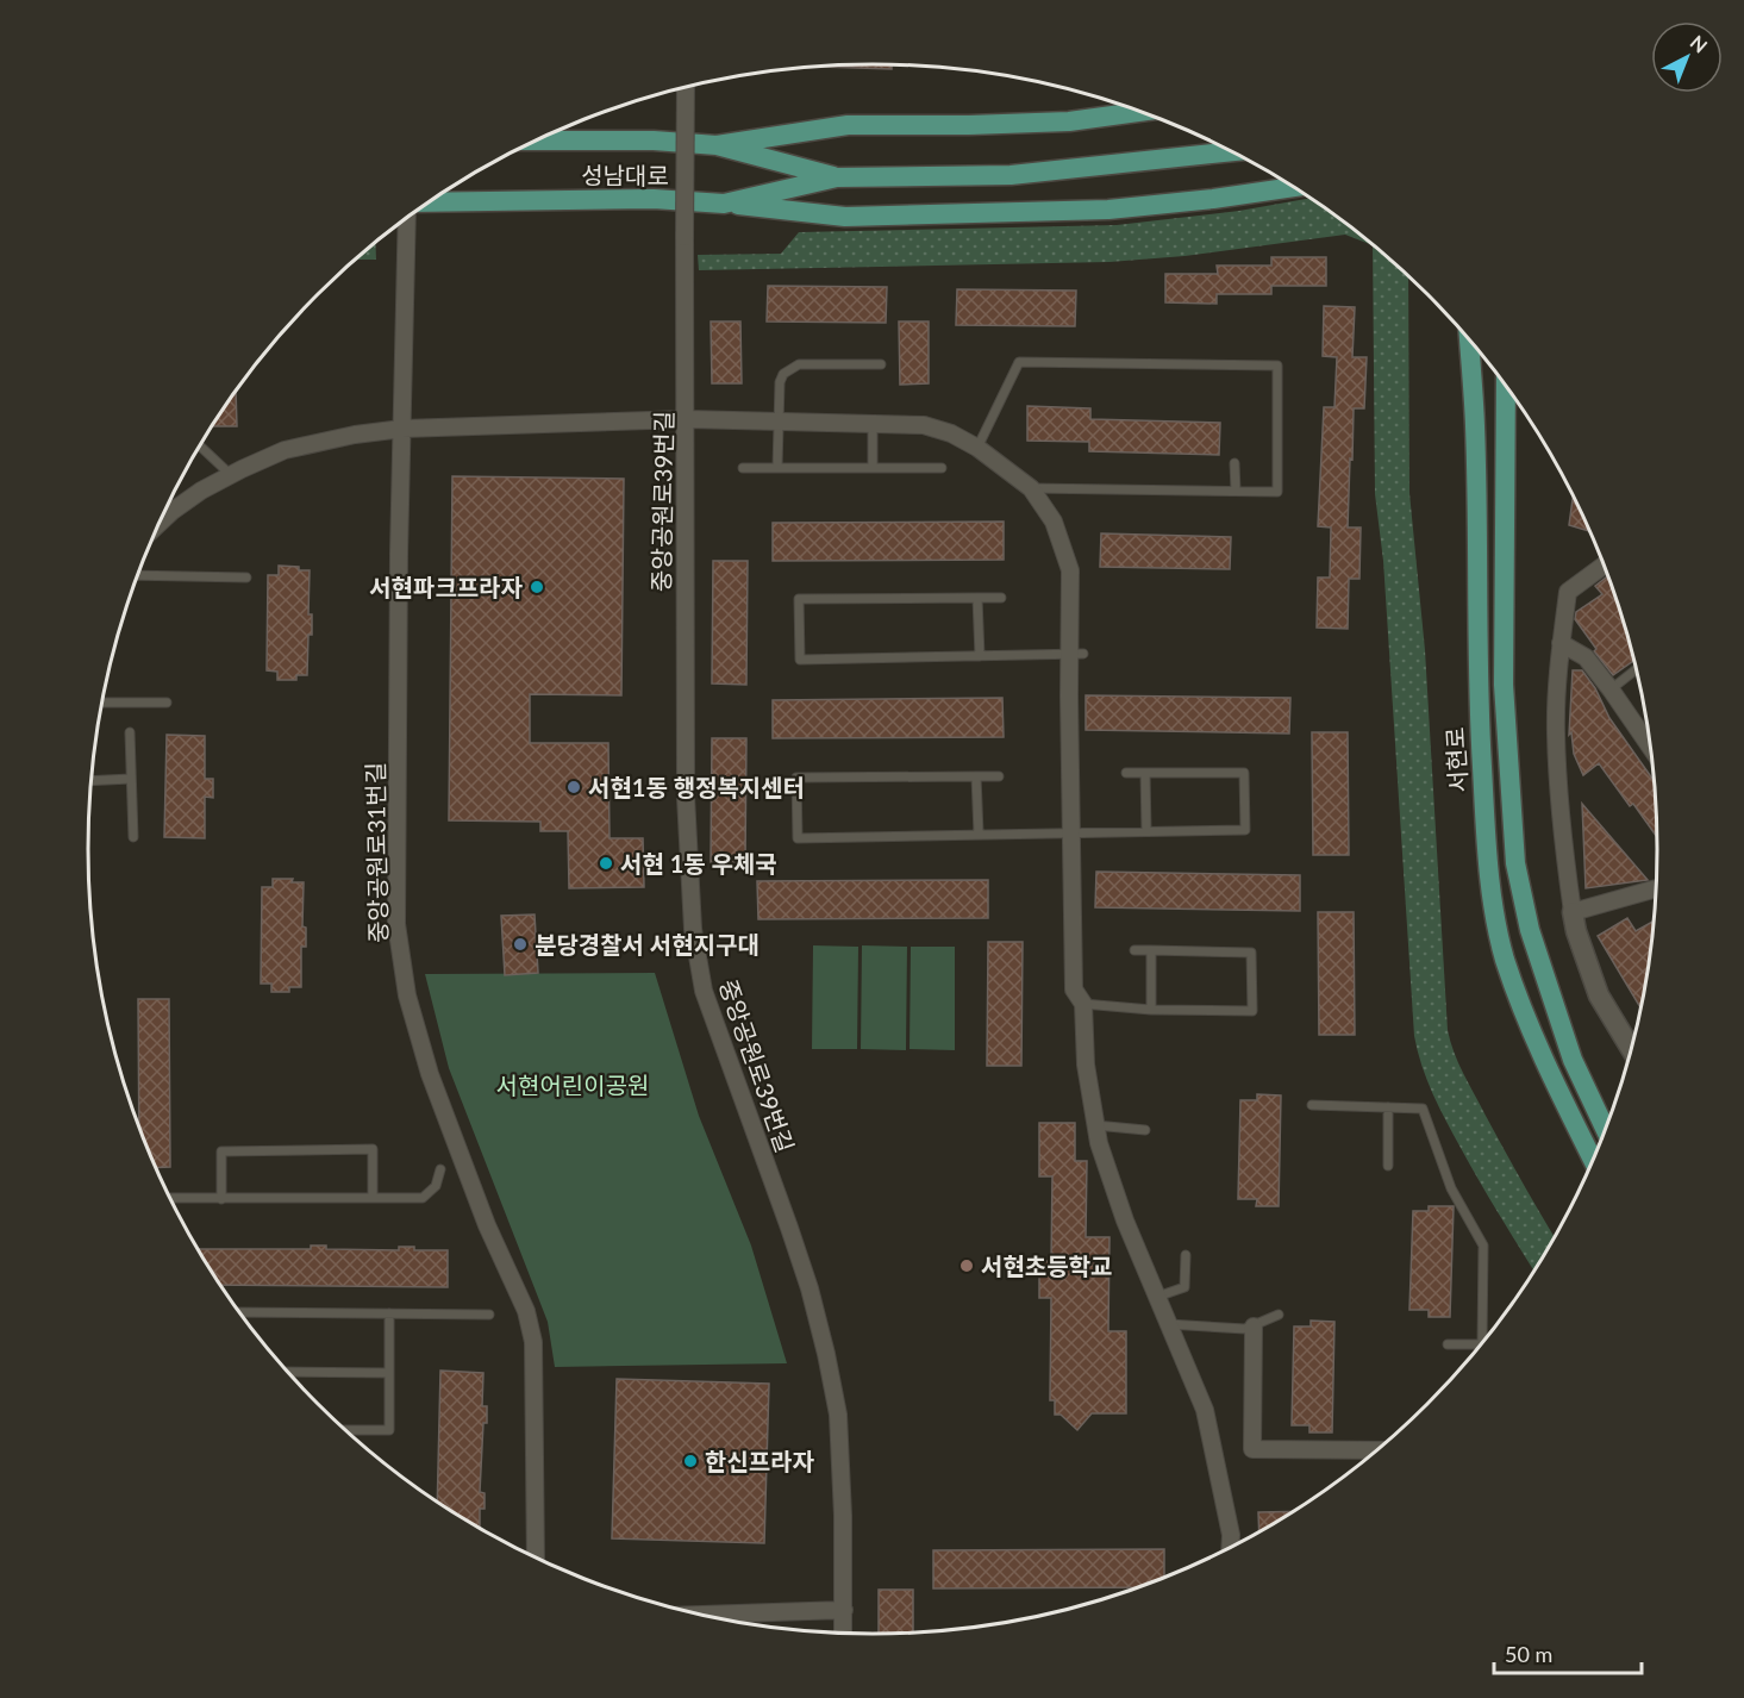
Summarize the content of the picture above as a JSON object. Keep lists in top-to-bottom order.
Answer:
{
  "streets": {
    "main road": ["성남대로", "서현로"],
    "street": ["중앙공원로39번길", "중앙공원로31번길"]
  },
  "parks": ["서현어린이공원"],
  "places": [
    "서현파크프라자",
    "서현1동 행정복지센터",
    "서현 1동 우체국",
    "분당경찰서 서현지구대",
    "서현초등학교",
    "한신프라자"
  ],
  "scale_bar": "50 m",
  "north": "top right"
}
